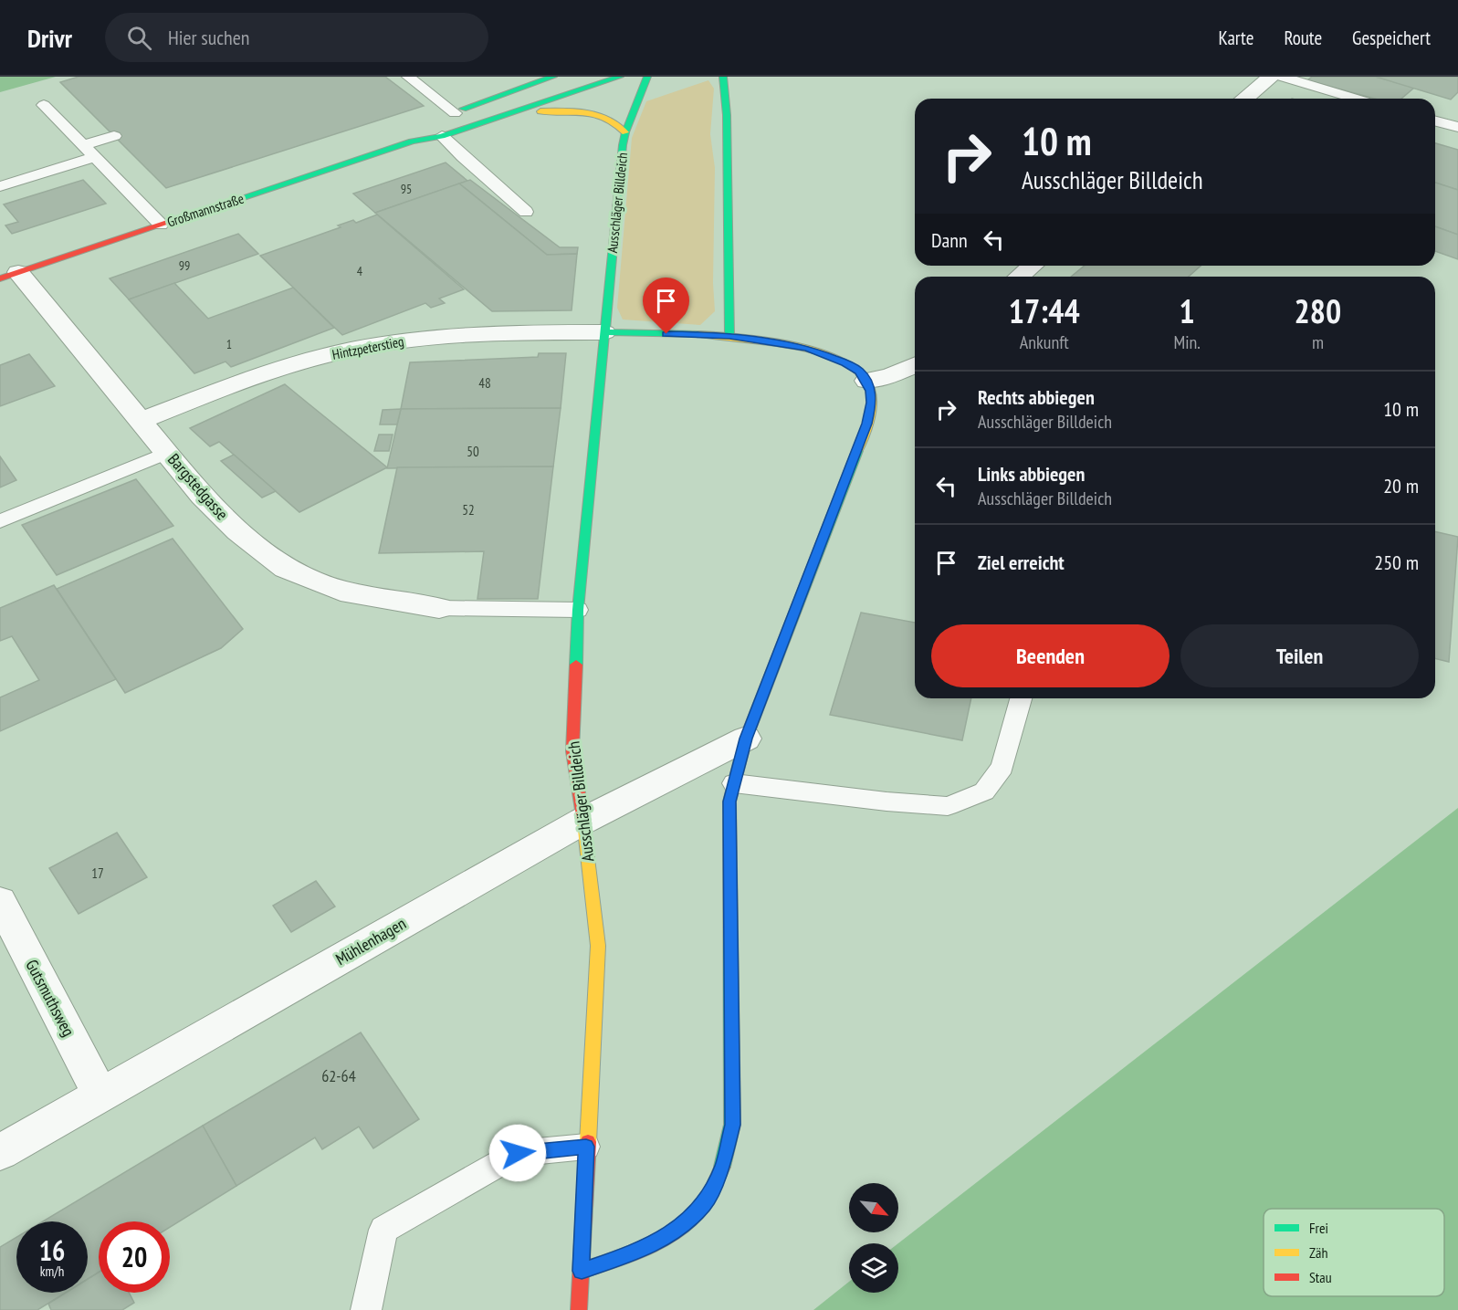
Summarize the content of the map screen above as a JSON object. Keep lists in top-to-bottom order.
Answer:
{
  "streets": {
    "street": [
      "Ausschläger Billdeich",
      "Großmannstraße",
      "Hintzpeterstieg",
      "Bargstedgasse",
      "Mühlenhagen",
      "Gutsmuthsweg"
    ]
  },
  "crossings": [
    ["Ausschläger Billdeich", "Hintzpeterstieg"],
    ["Ausschläger Billdeich", "Mühlenhagen"],
    ["Großmannstraße", "Bargstedgasse"],
    ["Hintzpeterstieg", "Bargstedgasse"],
    ["Mühlenhagen", "Gutsmuthsweg"]
  ],
  "house_numbers": [
    "95",
    "99",
    "4",
    "1",
    "48",
    "50",
    "52",
    "17",
    "62-64"
  ],
  "legend": ["Frei", "Zäh", "Stau"],
  "north": "bottom right",
  "page": {
    "header": "Drivr",
    "search": "Hier suchen",
    "nav": ["Karte", "Route", "Gespeichert"],
    "turn": ["10 m", "Ausschläger Billdeich"],
    "then": "Dann",
    "eta": [
      "17:44",
      "Ankunft",
      "1",
      "Min.",
      "280",
      "m"
    ],
    "list": [
      {
        "name": "Rechts abbiegen",
        "note": "Ausschläger Billdeich",
        "value": "10 m"
      },
      {
        "name": "Links abbiegen",
        "note": "Ausschläger Billdeich",
        "value": "20 m"
      },
      {
        "name": "Ziel erreicht",
        "value": "250 m"
      }
    ],
    "buttons": ["Beenden", "Teilen"],
    "speed": "16 km/h",
    "limit": "20"
  }
}
